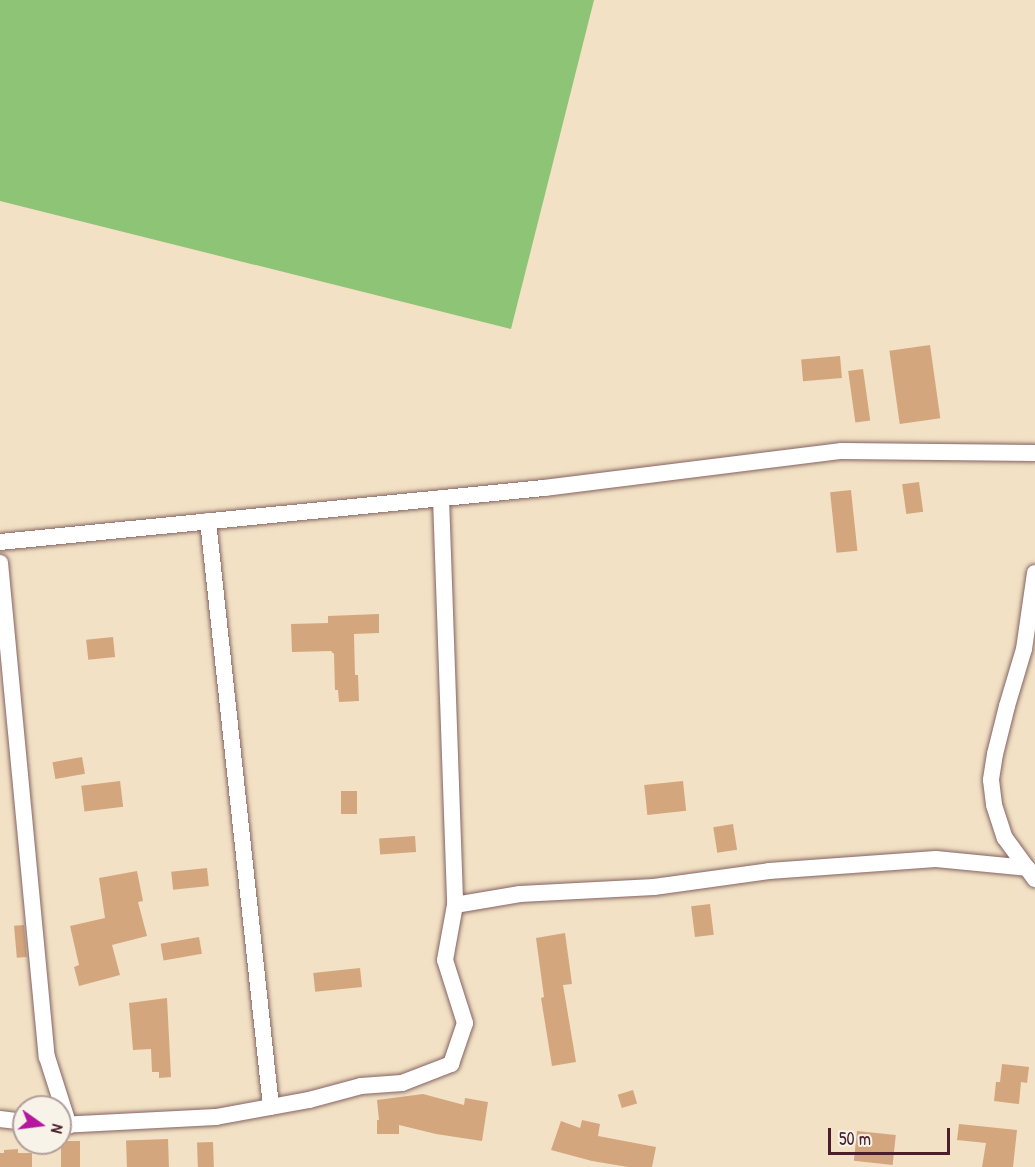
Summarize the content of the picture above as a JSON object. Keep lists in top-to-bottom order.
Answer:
{
  "scale_bar": "50 m",
  "north": "right"
}
